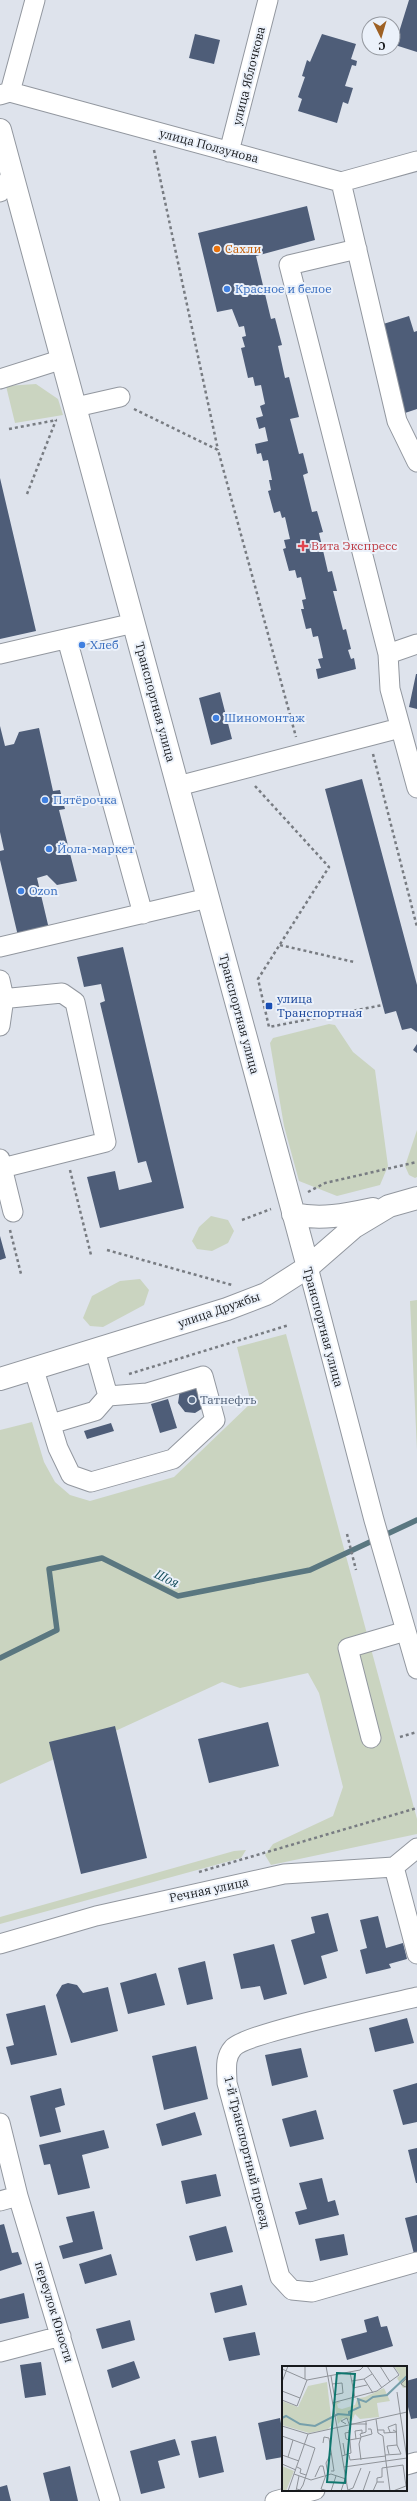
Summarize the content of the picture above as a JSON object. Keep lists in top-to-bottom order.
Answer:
{
  "streets": {
    "main road": ["Транспортная улица", "улица Дружбы"],
    "street": [
      "улица Яблочкова",
      "улица Ползунова",
      "Речная улица",
      "1-й Транспортный проезд",
      "переулок Юности"
    ]
  },
  "crossings": [
    ["улица Яблочкова", "улица Ползунова"],
    ["Транспортная улица", "улица Дружбы"]
  ],
  "water": ["Шоя"],
  "places": {
    "other": [
      "Сахли",
      "Красное и белое",
      "Хлеб",
      "Шиномонтаж",
      "Пятёрочка",
      "Йола-маркет",
      "Ozon",
      "Татнефть"
    ],
    "health": ["Вита Экспресс"],
    "transit": ["улица Транспортная"]
  },
  "north": "bottom"
}
